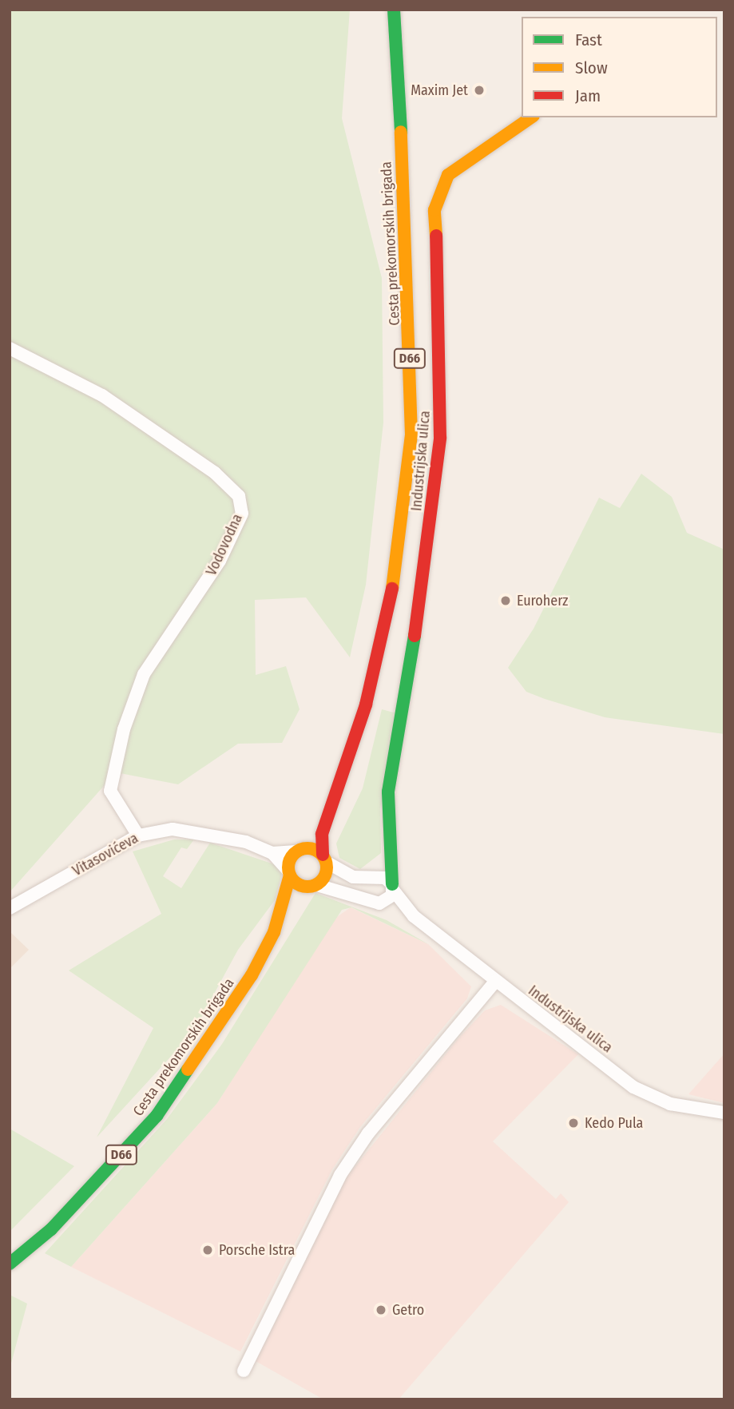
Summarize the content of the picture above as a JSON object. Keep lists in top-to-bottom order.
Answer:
{
  "streets": {
    "main road": ["Cesta prekomorskih brigada", "D66", "Industrijska ulica"],
    "street": ["Vodovodna", "Vitasovićeva"]
  },
  "crossings": [
    ["Cesta prekomorskih brigada", "D66"],
    ["Cesta prekomorskih brigada", "Industrijska ulica"],
    ["Cesta prekomorskih brigada", "Vitasovićeva"],
    ["D66", "Industrijska ulica"],
    ["D66", "Vitasovićeva"],
    ["Industrijska ulica", "Vitasovićeva"],
    ["Vodovodna", "Vitasovićeva"]
  ],
  "places": [
    "Maxim Jet",
    "Euroherz",
    "Kedo Pula",
    "Porsche Istra",
    "Getro"
  ],
  "legend": ["Fast", "Slow", "Jam"]
}
